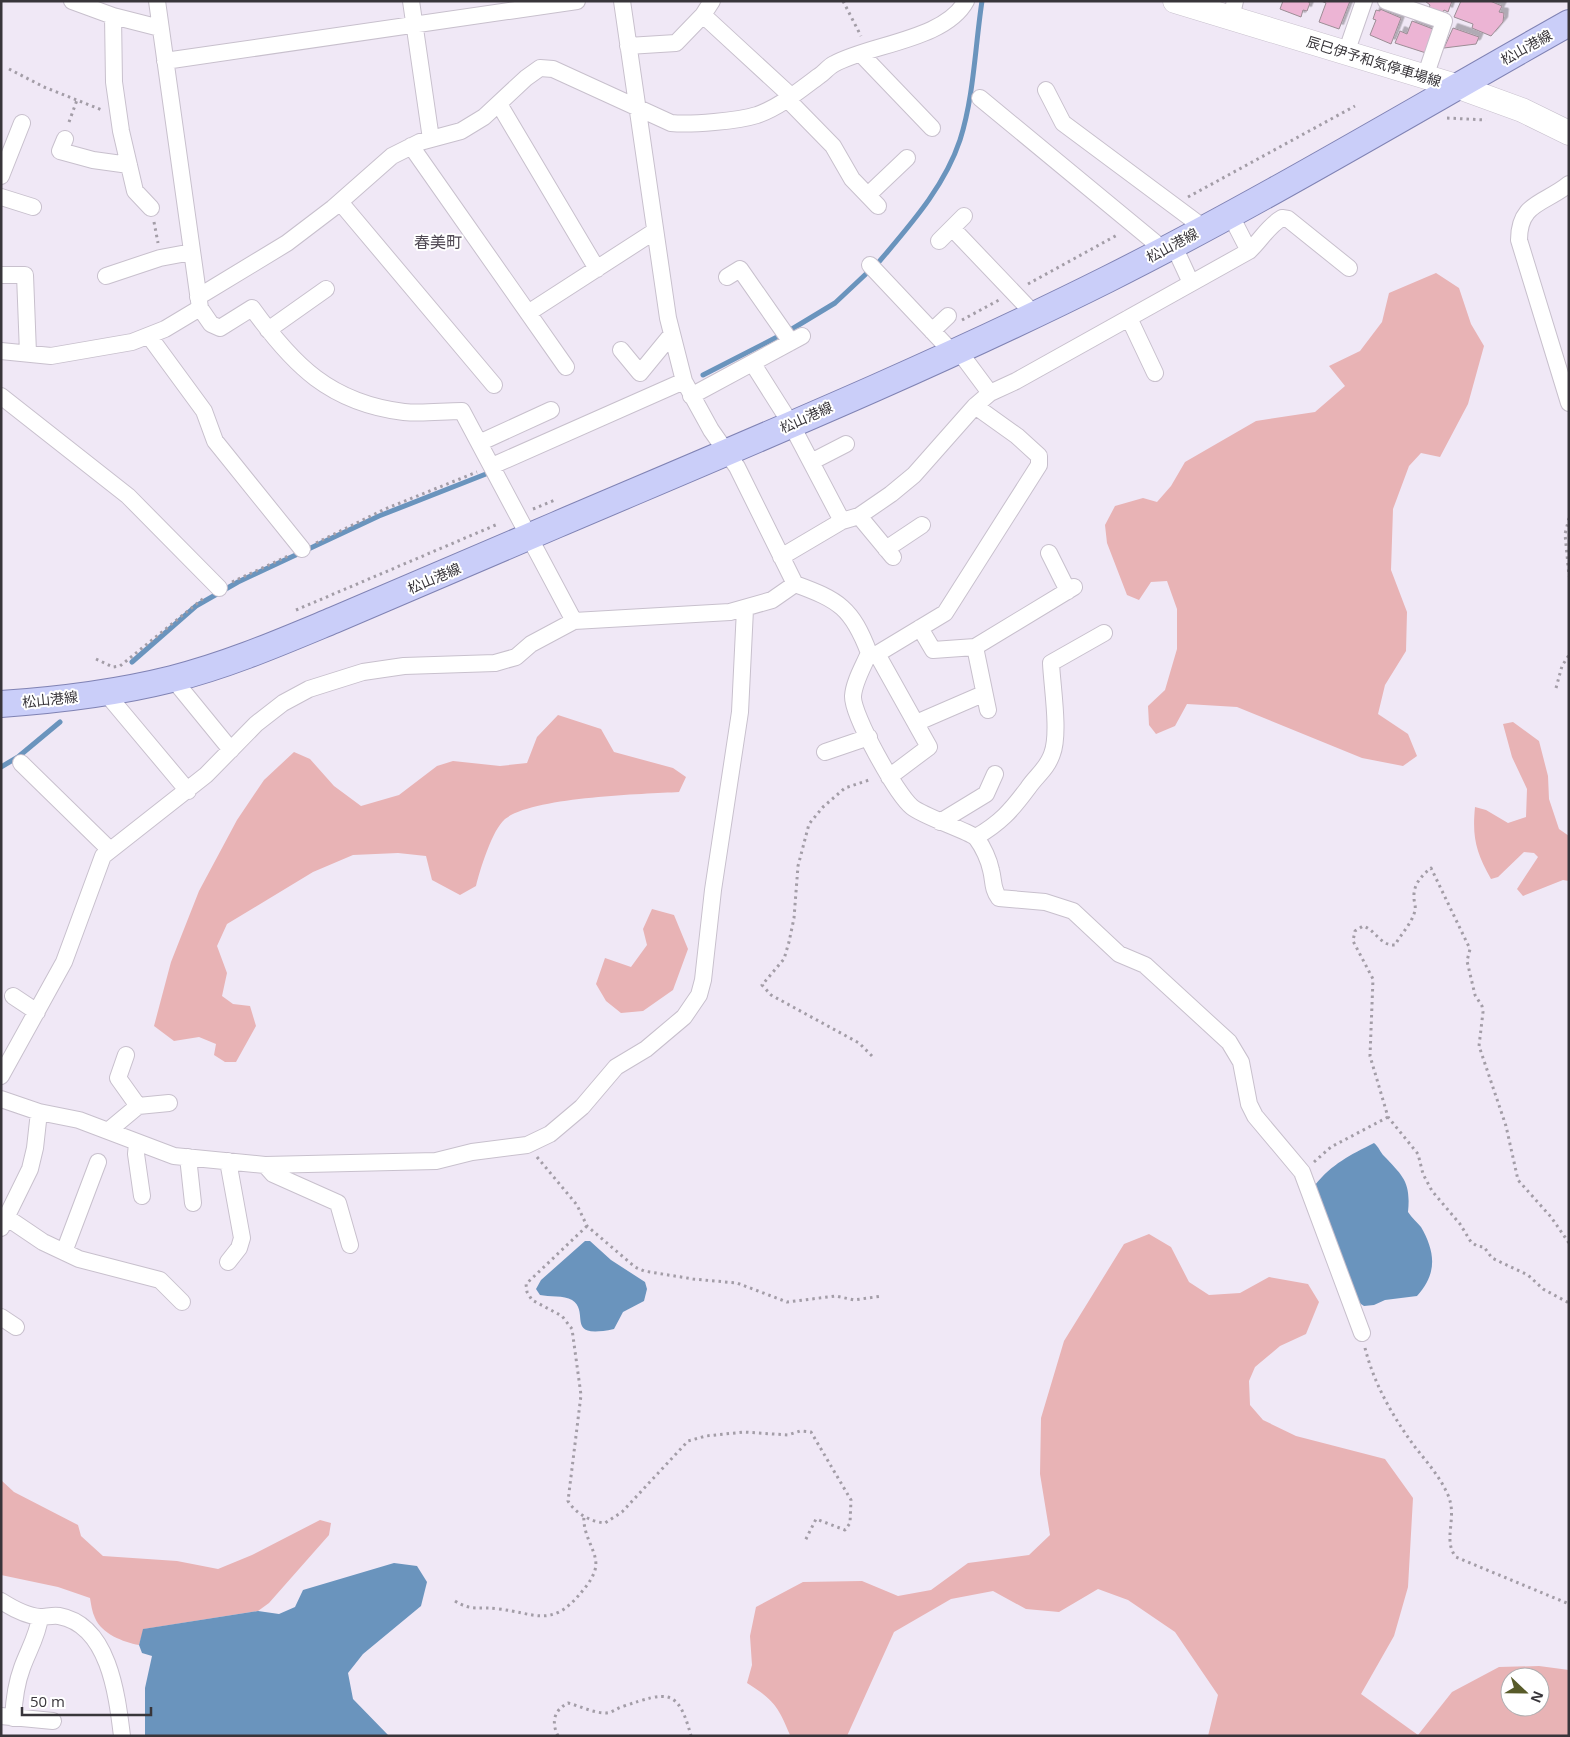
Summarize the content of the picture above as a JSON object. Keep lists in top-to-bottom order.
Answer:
{
  "streets": {
    "main road": ["松山港線", "辰巳伊予和気停車場線"]
  },
  "crossings": [
    ["松山港線", "辰巳伊予和気停車場線"]
  ],
  "districts": ["春美町"],
  "scale_bar": "50 m",
  "north": "right"
}
